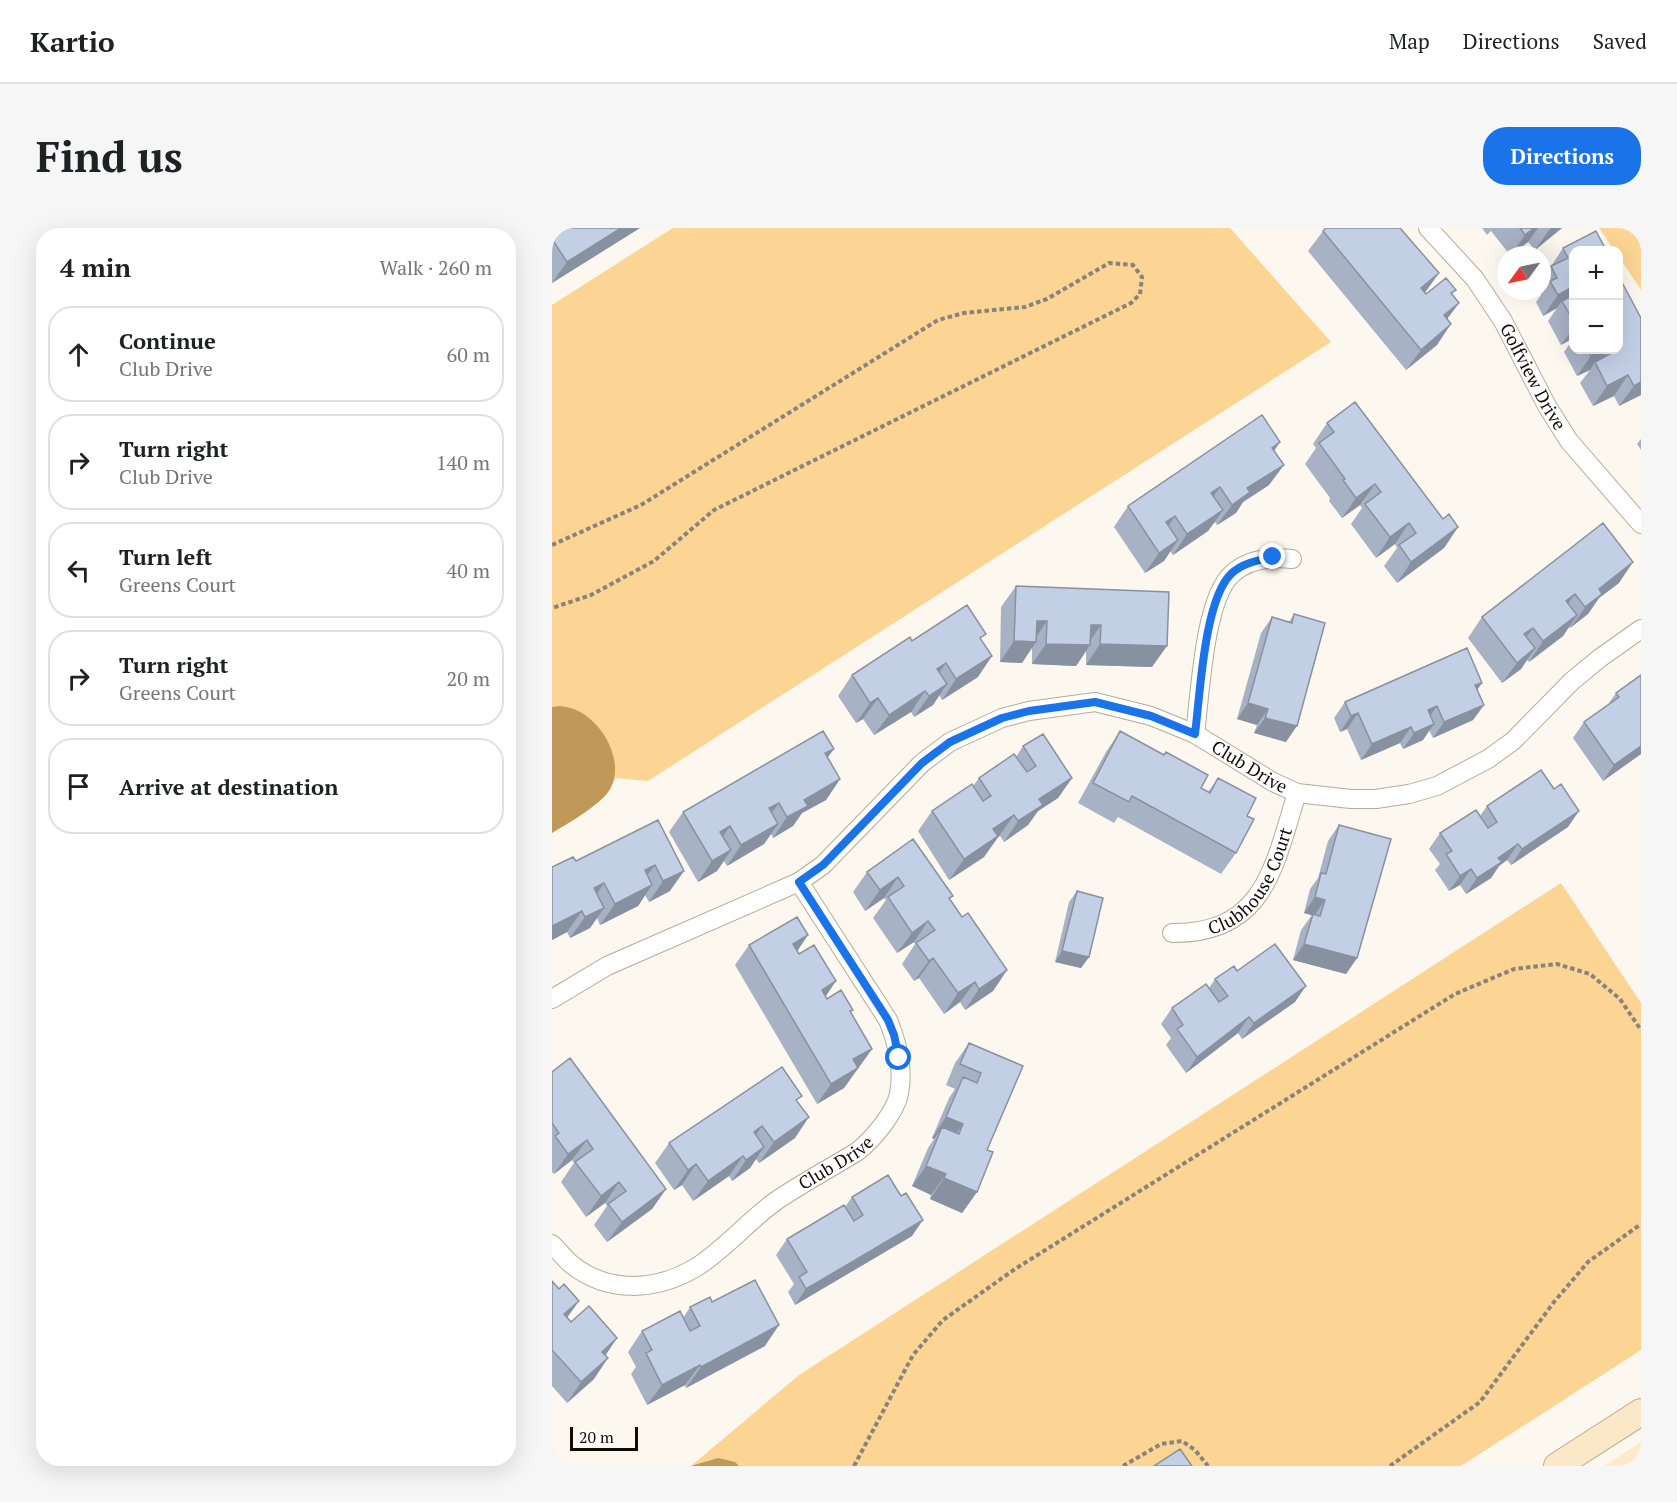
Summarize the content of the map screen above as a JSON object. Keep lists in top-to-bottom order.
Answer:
{
  "streets": {
    "street": ["Golfview Drive", "Club Drive", "Clubhouse Court"]
  },
  "crossings": [
    ["Club Drive", "Clubhouse Court"]
  ],
  "scale_bar": "20 m",
  "north": "bottom left",
  "page": {
    "header": "Kartio",
    "nav": ["Map", "Directions", "Saved"],
    "buttons": "Directions",
    "title": "Find us",
    "heading": ["4 min", "Walk · 260 m"],
    "map_buttons": ["+", "−"],
    "list": [
      ["Continue", "Club Drive", "60 m"],
      ["Turn right", "Club Drive", "140 m"],
      ["Turn left", "Greens Court", "40 m"],
      ["Turn right", "Greens Court", "20 m"],
      "Arrive at destination"
    ],
    "scale": "20 m"
  }
}
